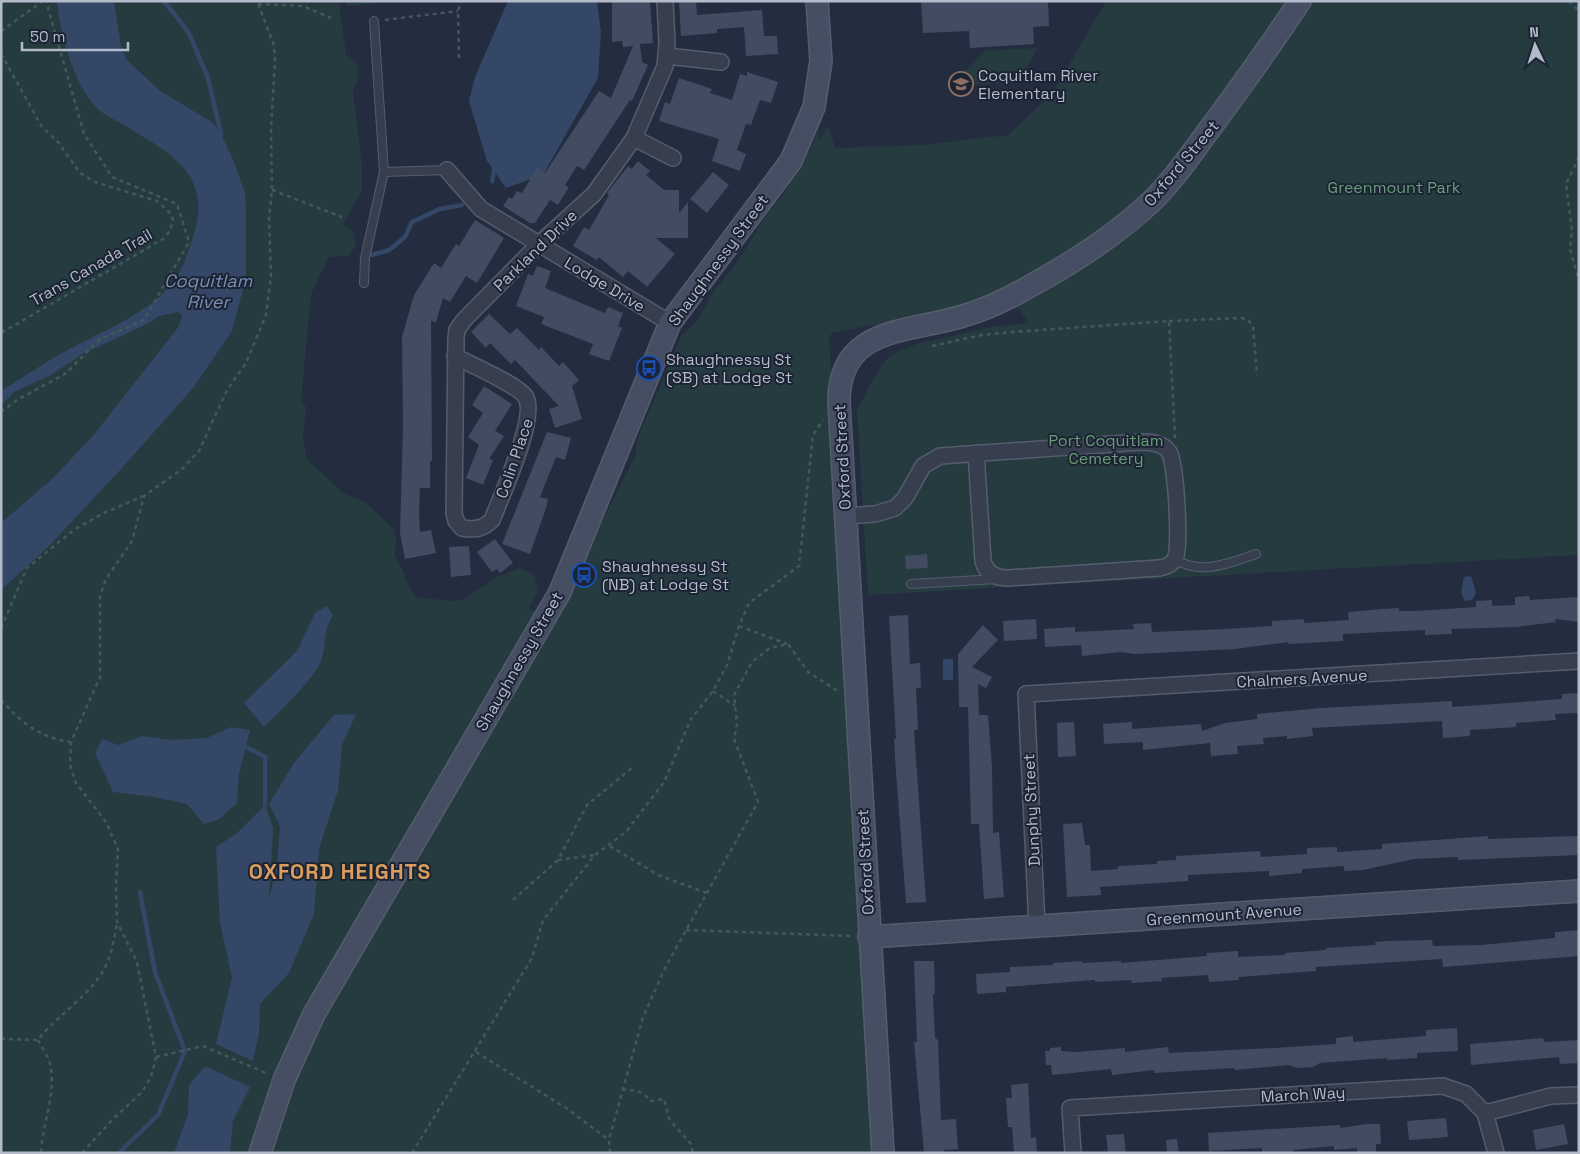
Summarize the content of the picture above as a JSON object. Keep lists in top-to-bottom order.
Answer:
{
  "streets": {
    "street": [
      "Oxford Street",
      "Parkland Drive",
      "Shaughnessy Street",
      "Lodge Drive",
      "Colin Place",
      "Chalmers Avenue",
      "Dunphy Street",
      "Greenmount Avenue",
      "March Way"
    ],
    "path": ["Trans Canada Trail"]
  },
  "crossings": [
    ["Oxford Street", "Greenmount Avenue"],
    ["Parkland Drive", "Lodge Drive"],
    ["Parkland Drive", "Colin Place"],
    ["Shaughnessy Street", "Lodge Drive"],
    ["Chalmers Avenue", "Dunphy Street"],
    ["Dunphy Street", "Greenmount Avenue"]
  ],
  "districts": ["OXFORD HEIGHTS"],
  "water": ["Coquitlam River"],
  "parks": ["Greenmount Park", "Port Coquitlam Cemetery"],
  "places": {
    "school or university": ["Coquitlam River Elementary"],
    "bus stop": ["Shaughnessy St (SB) at Lodge St", "Shaughnessy St (NB) at Lodge St"]
  },
  "scale_bar": "50 m",
  "north": "top"
}
